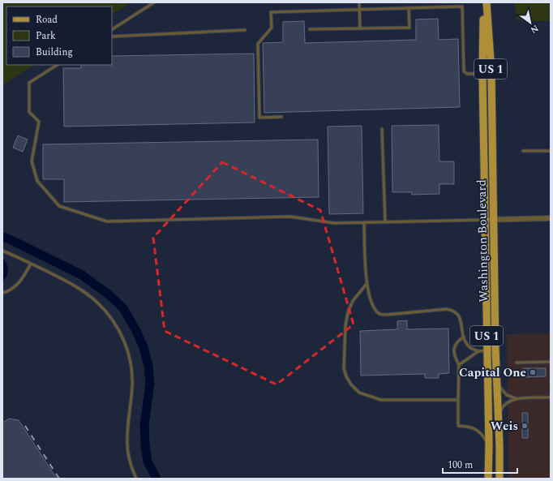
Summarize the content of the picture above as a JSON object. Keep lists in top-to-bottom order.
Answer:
{
  "streets": {
    "main road": ["US 1", "Washington Boulevard"]
  },
  "places": ["Capital One", "Weis"],
  "legend": ["Road", "Park", "Building"],
  "scale_bar": "100 m",
  "north": "bottom right"
}
